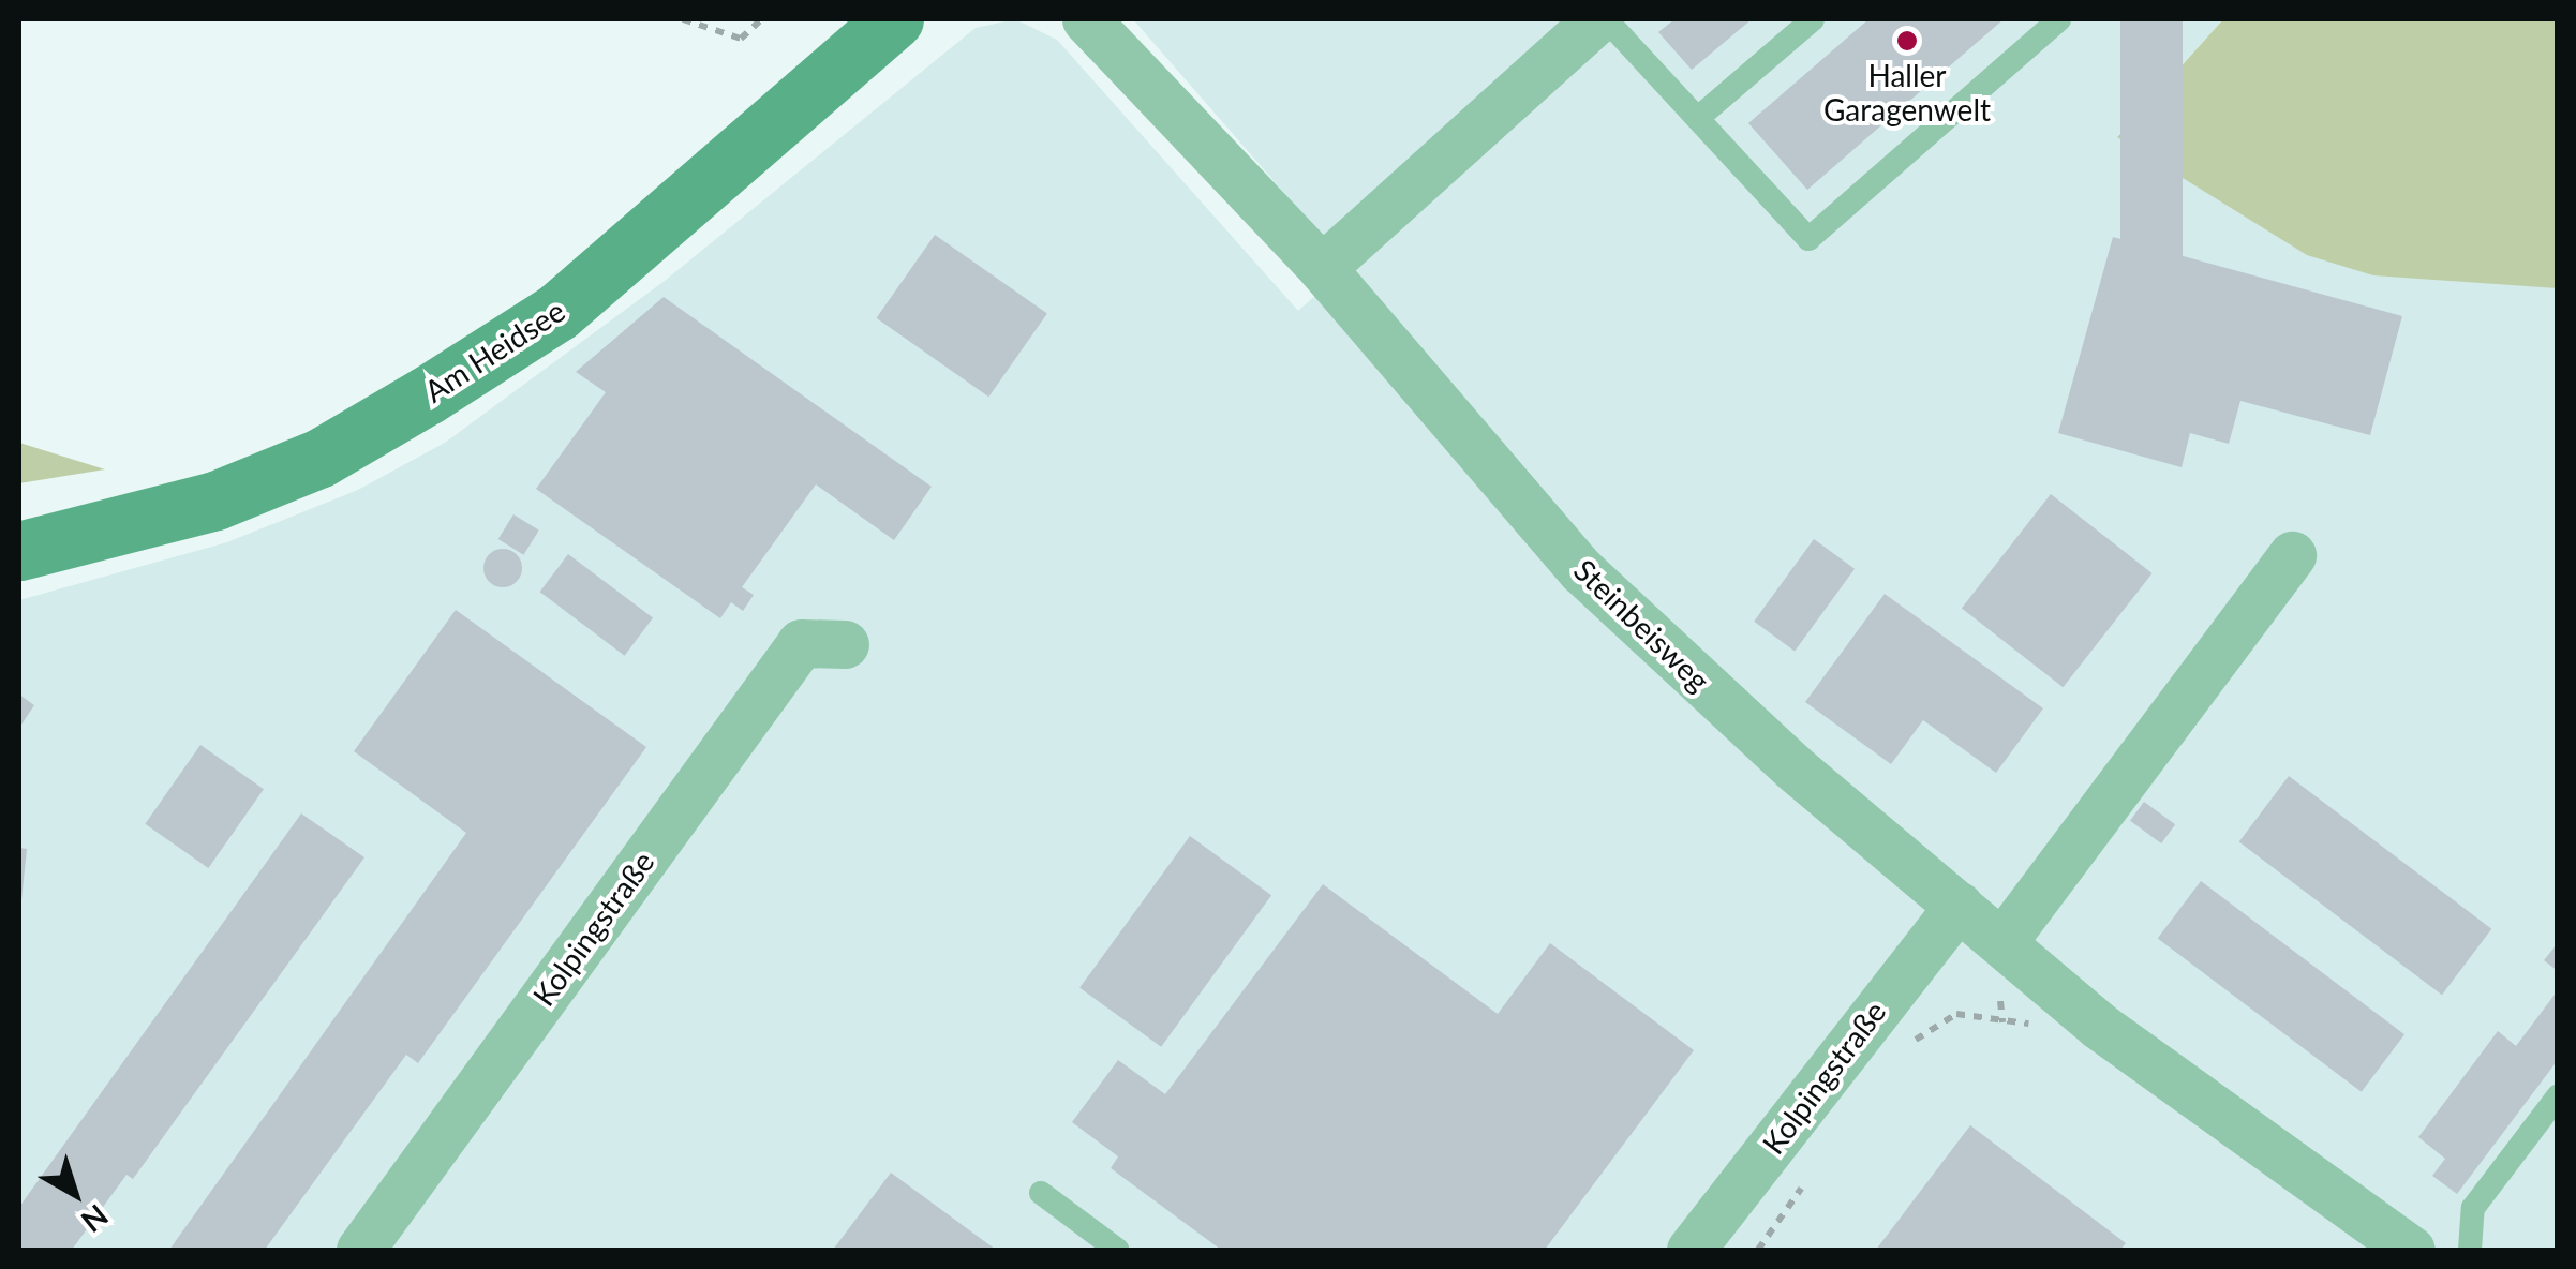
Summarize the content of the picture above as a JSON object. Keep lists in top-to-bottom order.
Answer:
{
  "streets": {
    "main road": ["Am Heidsee"],
    "street": ["Steinbeisweg", "Kolpingstraße"]
  },
  "crossings": [
    ["Steinbeisweg", "Kolpingstraße"]
  ],
  "places": ["Haller Garagenwelt"],
  "north": "bottom right"
}
